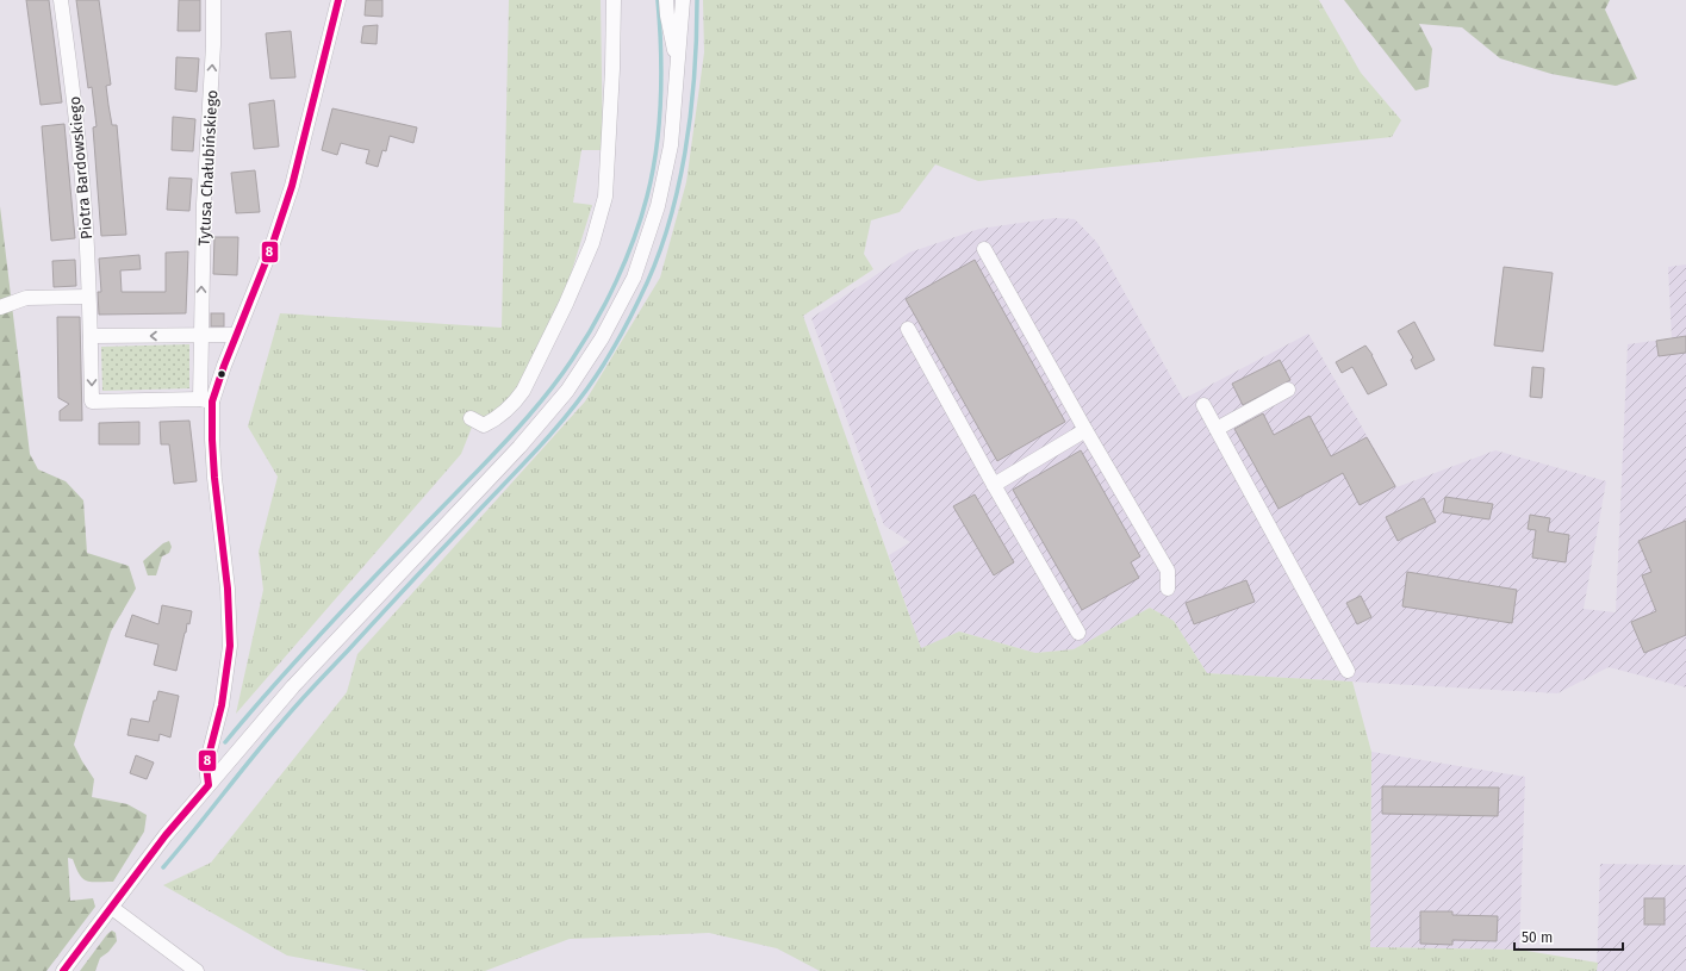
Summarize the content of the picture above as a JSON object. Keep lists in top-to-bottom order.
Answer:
{
  "streets": {
    "street": ["Piotra Bardowskiego", "Tytusa Chałubińskiego"]
  },
  "crossings": [
    ["Piotra Bardowskiego", "Tytusa Chałubińskiego"]
  ],
  "lines": ["transit line 8"],
  "scale_bar": "50 m"
}
